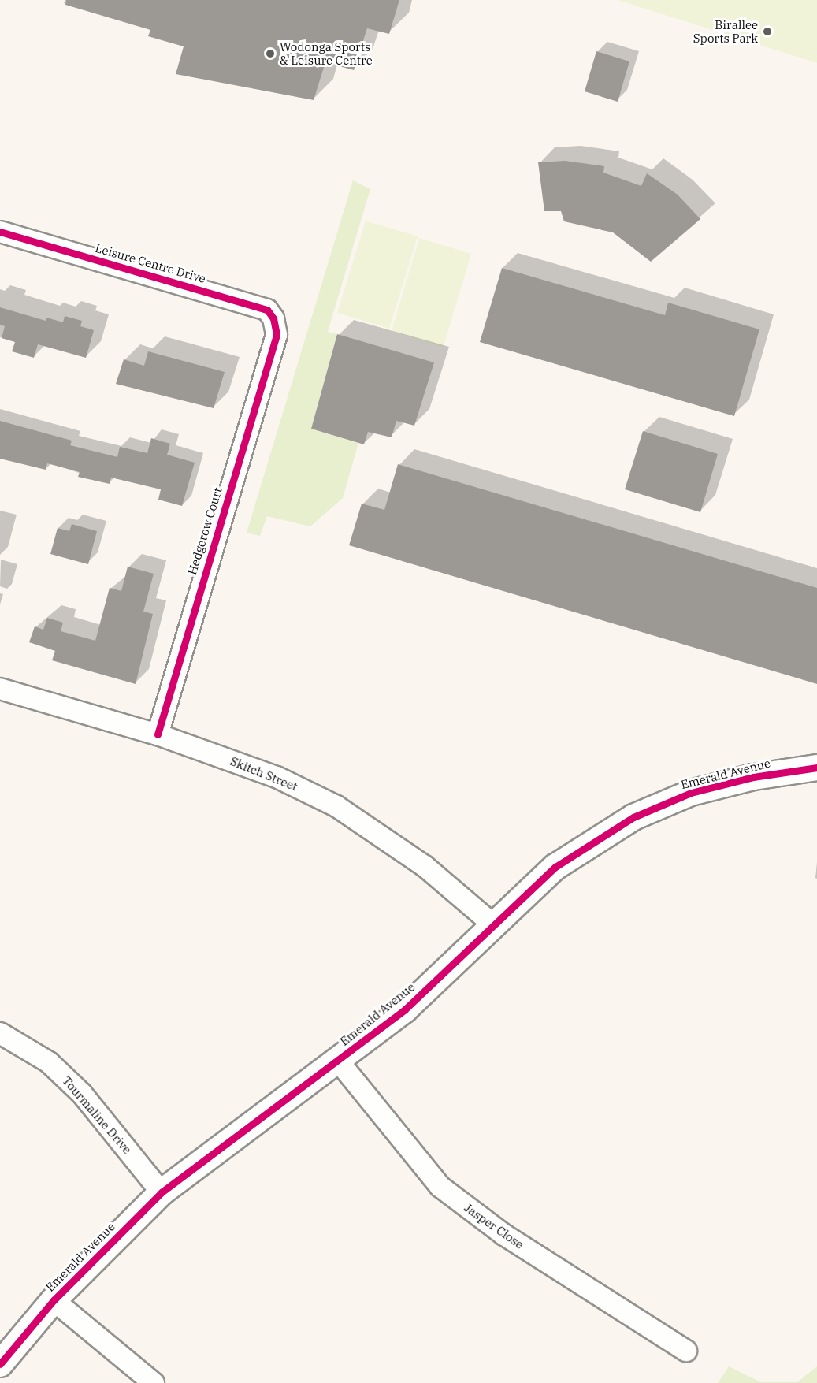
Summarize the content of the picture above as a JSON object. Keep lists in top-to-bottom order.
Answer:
{
  "streets": {
    "street": [
      "Leisure Centre Drive",
      "Hedgerow Court",
      "Skitch Street",
      "Emerald Avenue",
      "Tourmaline Drive",
      "Jasper Close"
    ]
  },
  "crossings": [
    ["Leisure Centre Drive", "Hedgerow Court"],
    ["Hedgerow Court", "Skitch Street"],
    ["Skitch Street", "Emerald Avenue"],
    ["Emerald Avenue", "Tourmaline Drive"],
    ["Emerald Avenue", "Jasper Close"]
  ],
  "places": ["Birallee Sports Park", "Wodonga Sports & Leisure Centre"]
}
